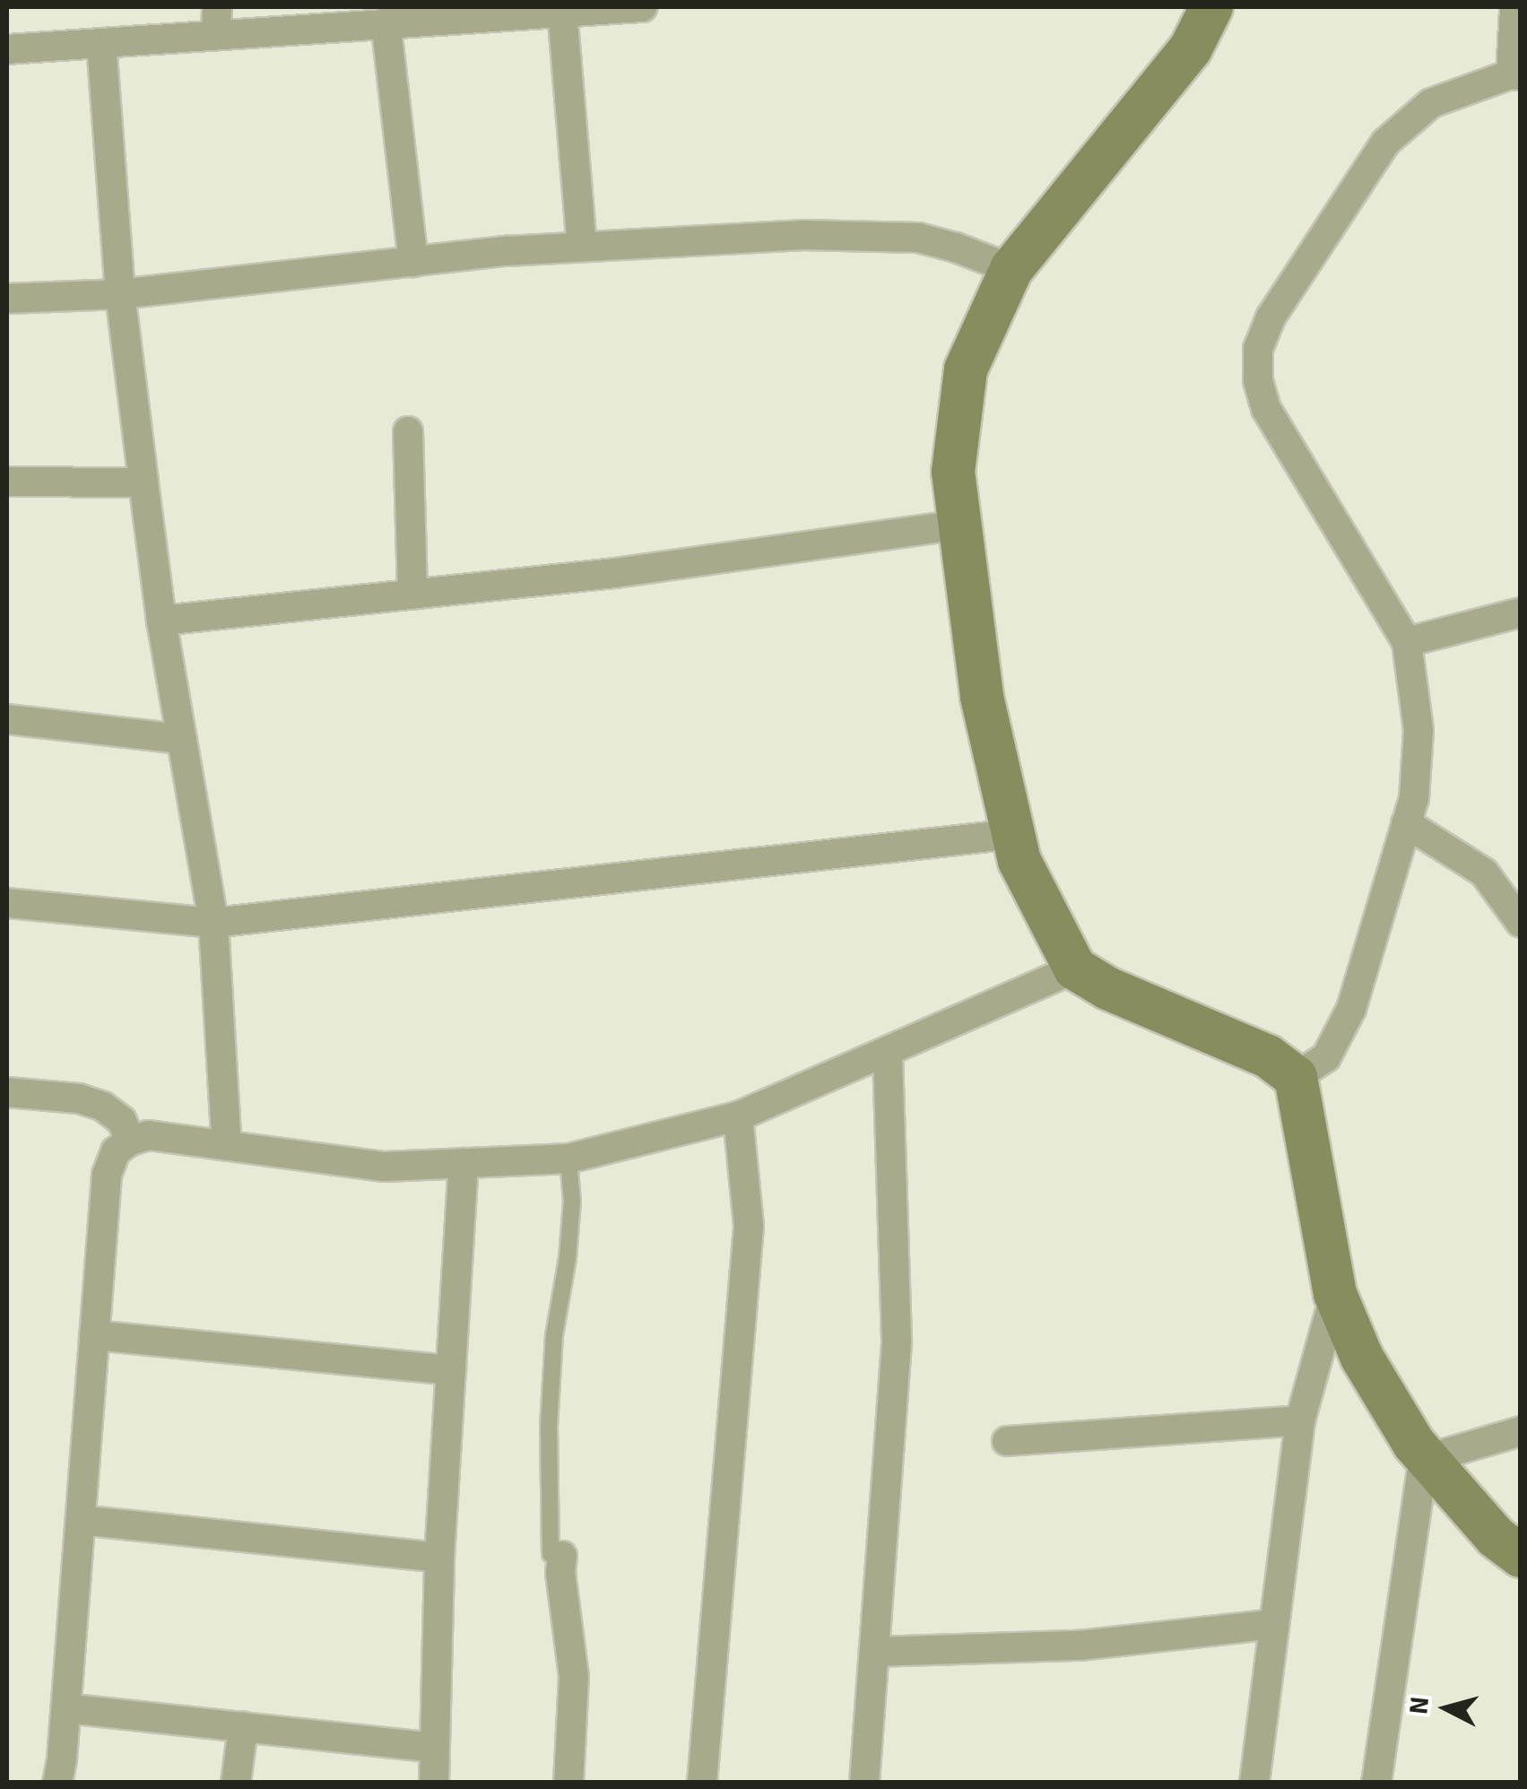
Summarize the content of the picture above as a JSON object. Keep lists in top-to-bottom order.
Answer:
{
  "north": "left"
}
